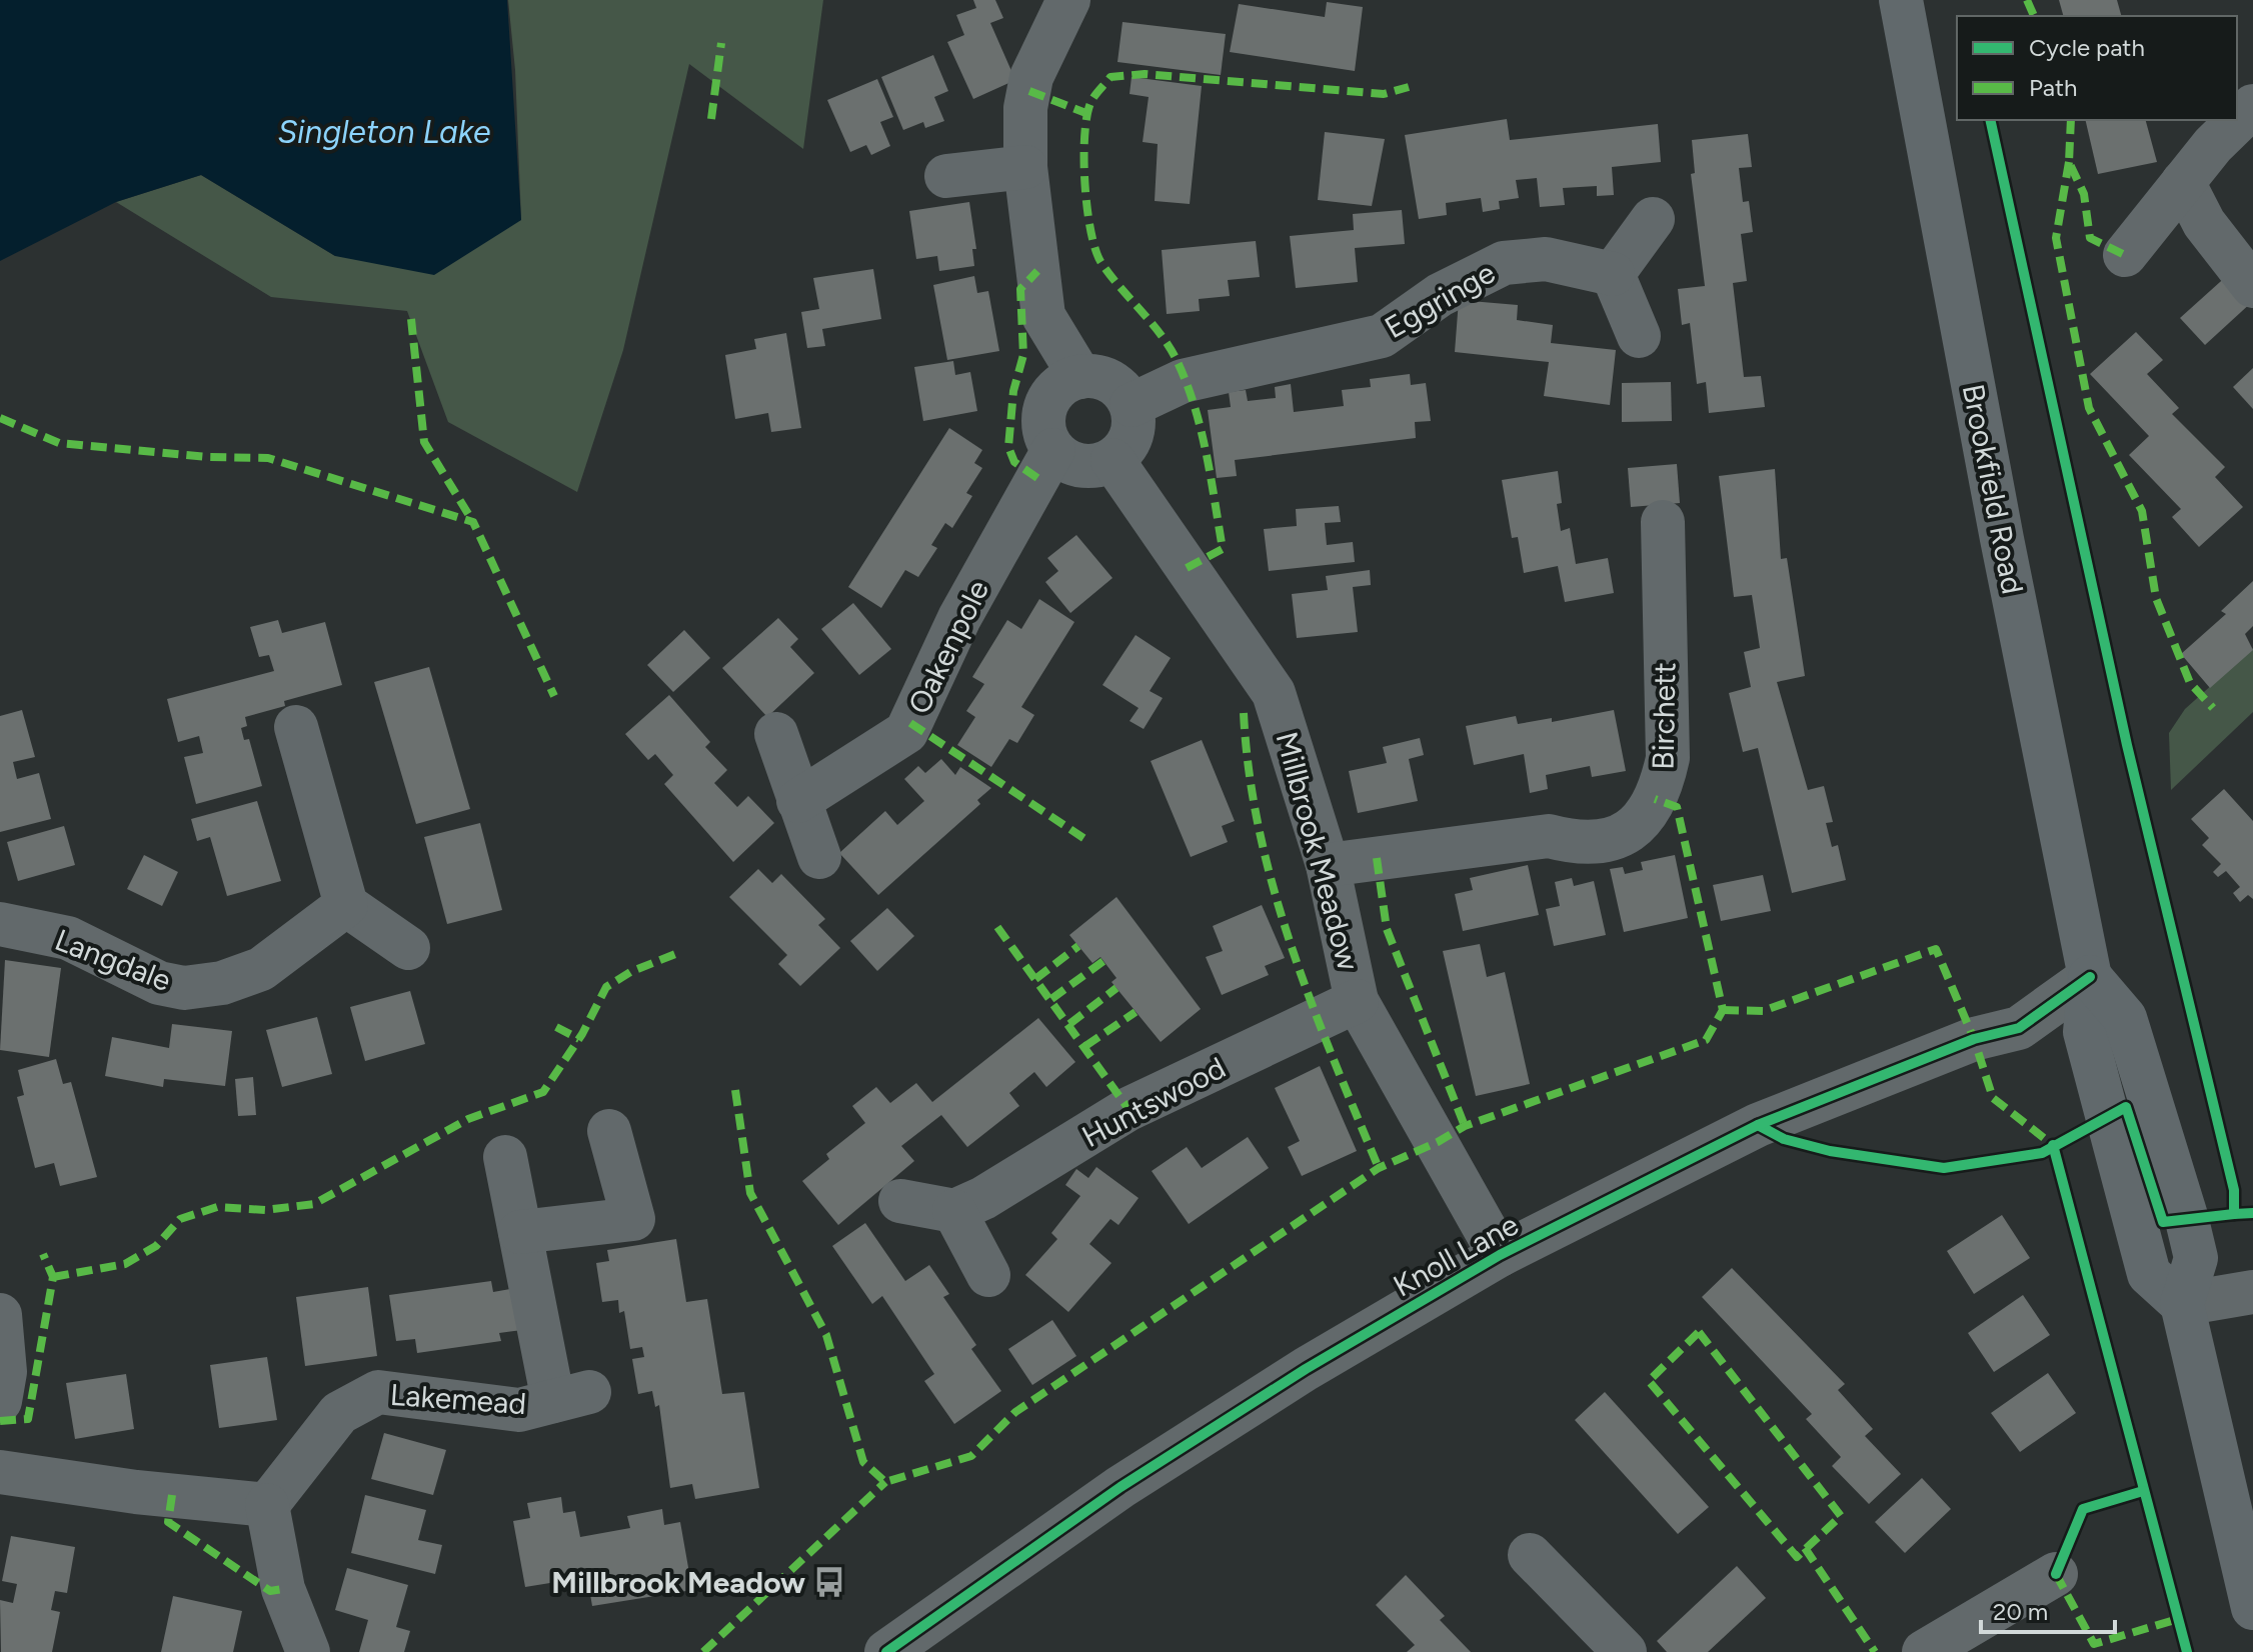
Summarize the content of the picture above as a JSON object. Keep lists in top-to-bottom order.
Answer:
{
  "streets": {
    "main road": ["Brookfield Road"],
    "street": [
      "Eggringe",
      "Oakenpole",
      "Birchett",
      "Millbrook Meadow",
      "Langdale",
      "Huntswood",
      "Knoll Lane",
      "Lakemead"
    ]
  },
  "crossings": [
    ["Eggringe", "Oakenpole"],
    ["Eggringe", "Millbrook Meadow"],
    ["Brookfield Road", "Knoll Lane"],
    ["Oakenpole", "Millbrook Meadow"],
    ["Birchett", "Millbrook Meadow"],
    ["Millbrook Meadow", "Huntswood"],
    ["Millbrook Meadow", "Knoll Lane"]
  ],
  "water": ["Singleton Lake"],
  "places": {
    "bus stop": ["Millbrook Meadow"]
  },
  "legend": ["Cycle path", "Path"],
  "scale_bar": "20 m"
}
